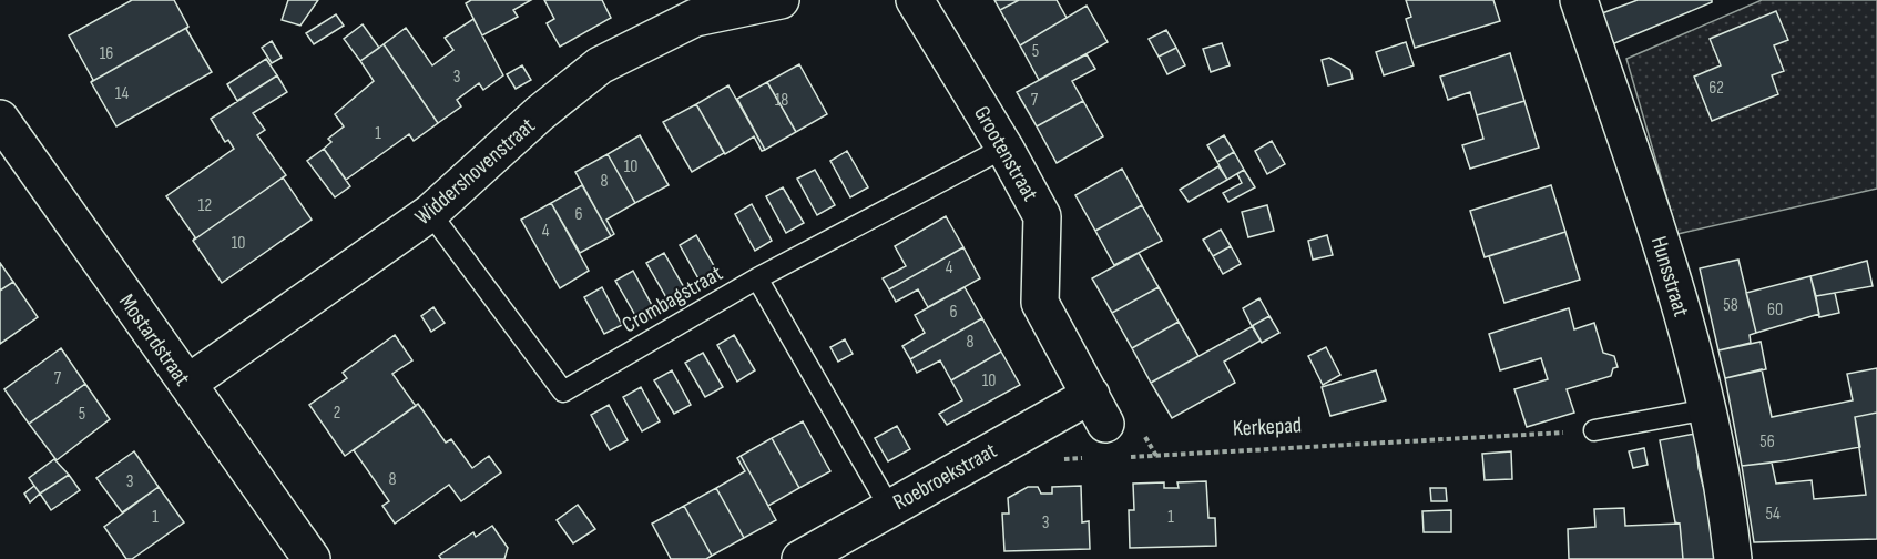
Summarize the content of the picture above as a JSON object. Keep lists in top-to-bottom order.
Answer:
{
  "streets": {
    "street": [
      "Grootenstraat",
      "Widdershovenstraat",
      "Hunsstraat",
      "Mostardstraat",
      "Roebroekstraat"
    ],
    "lane": ["Crombagstraat"],
    "path": ["Kerkepad"]
  },
  "crossings": [
    ["Grootenstraat", "Crombagstraat"],
    ["Grootenstraat", "Roebroekstraat"],
    ["Widdershovenstraat", "Crombagstraat"],
    ["Widdershovenstraat", "Mostardstraat"]
  ],
  "house_numbers": [
    "5",
    "16",
    "3",
    "62",
    "14",
    "18",
    "7",
    "1",
    "10",
    "8",
    "12",
    "6",
    "4",
    "10",
    "4",
    "58",
    "60",
    "6",
    "8",
    "7",
    "10",
    "2",
    "5",
    "56",
    "8",
    "3",
    "54",
    "1",
    "1",
    "3"
  ]
}
